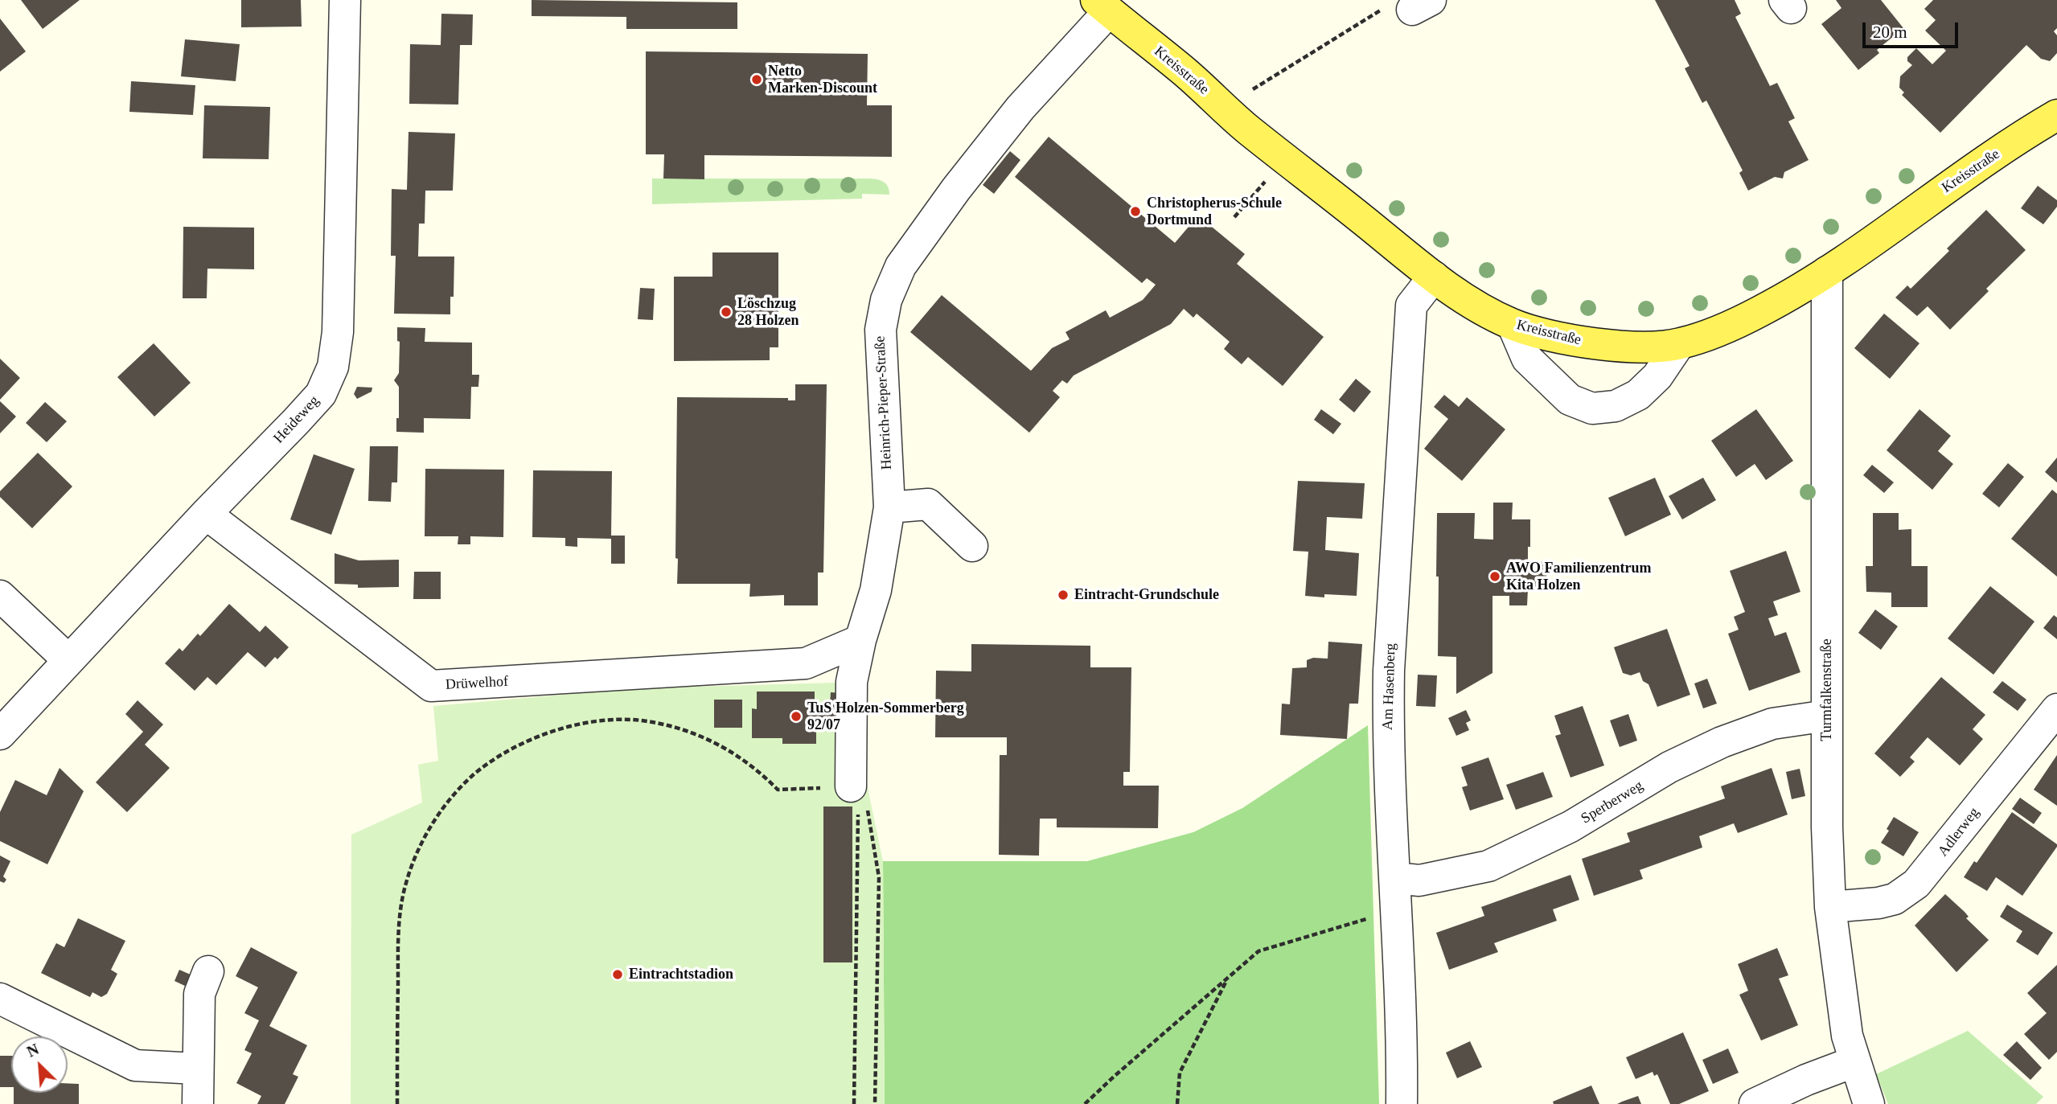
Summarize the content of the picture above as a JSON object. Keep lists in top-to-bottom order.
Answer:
{
  "streets": {
    "main road": ["Kreisstraße"],
    "street": [
      "Heinrich-Pieper-Straße",
      "Heideweg",
      "Drüwelhof",
      "Am Hasenberg",
      "Turmfalkenstraße",
      "Sperberweg",
      "Adlerweg"
    ]
  },
  "crossings": [
    ["Kreisstraße", "Heinrich-Pieper-Straße"],
    ["Kreisstraße", "Am Hasenberg"],
    ["Kreisstraße", "Turmfalkenstraße"],
    ["Heinrich-Pieper-Straße", "Drüwelhof"],
    ["Heideweg", "Drüwelhof"],
    ["Am Hasenberg", "Sperberweg"],
    ["Turmfalkenstraße", "Sperberweg"],
    ["Turmfalkenstraße", "Adlerweg"]
  ],
  "places": [
    "Netto Marken-Discount",
    "Christopherus-Schule Dortmund",
    "Löschzug 28 Holzen",
    "AWO Familienzentrum Kita Holzen",
    "Eintracht-Grundschule",
    "TuS Holzen-Sommerberg 92/07",
    "Eintrachtstadion"
  ],
  "scale_bar": "20 m",
  "north": "top left"
}
